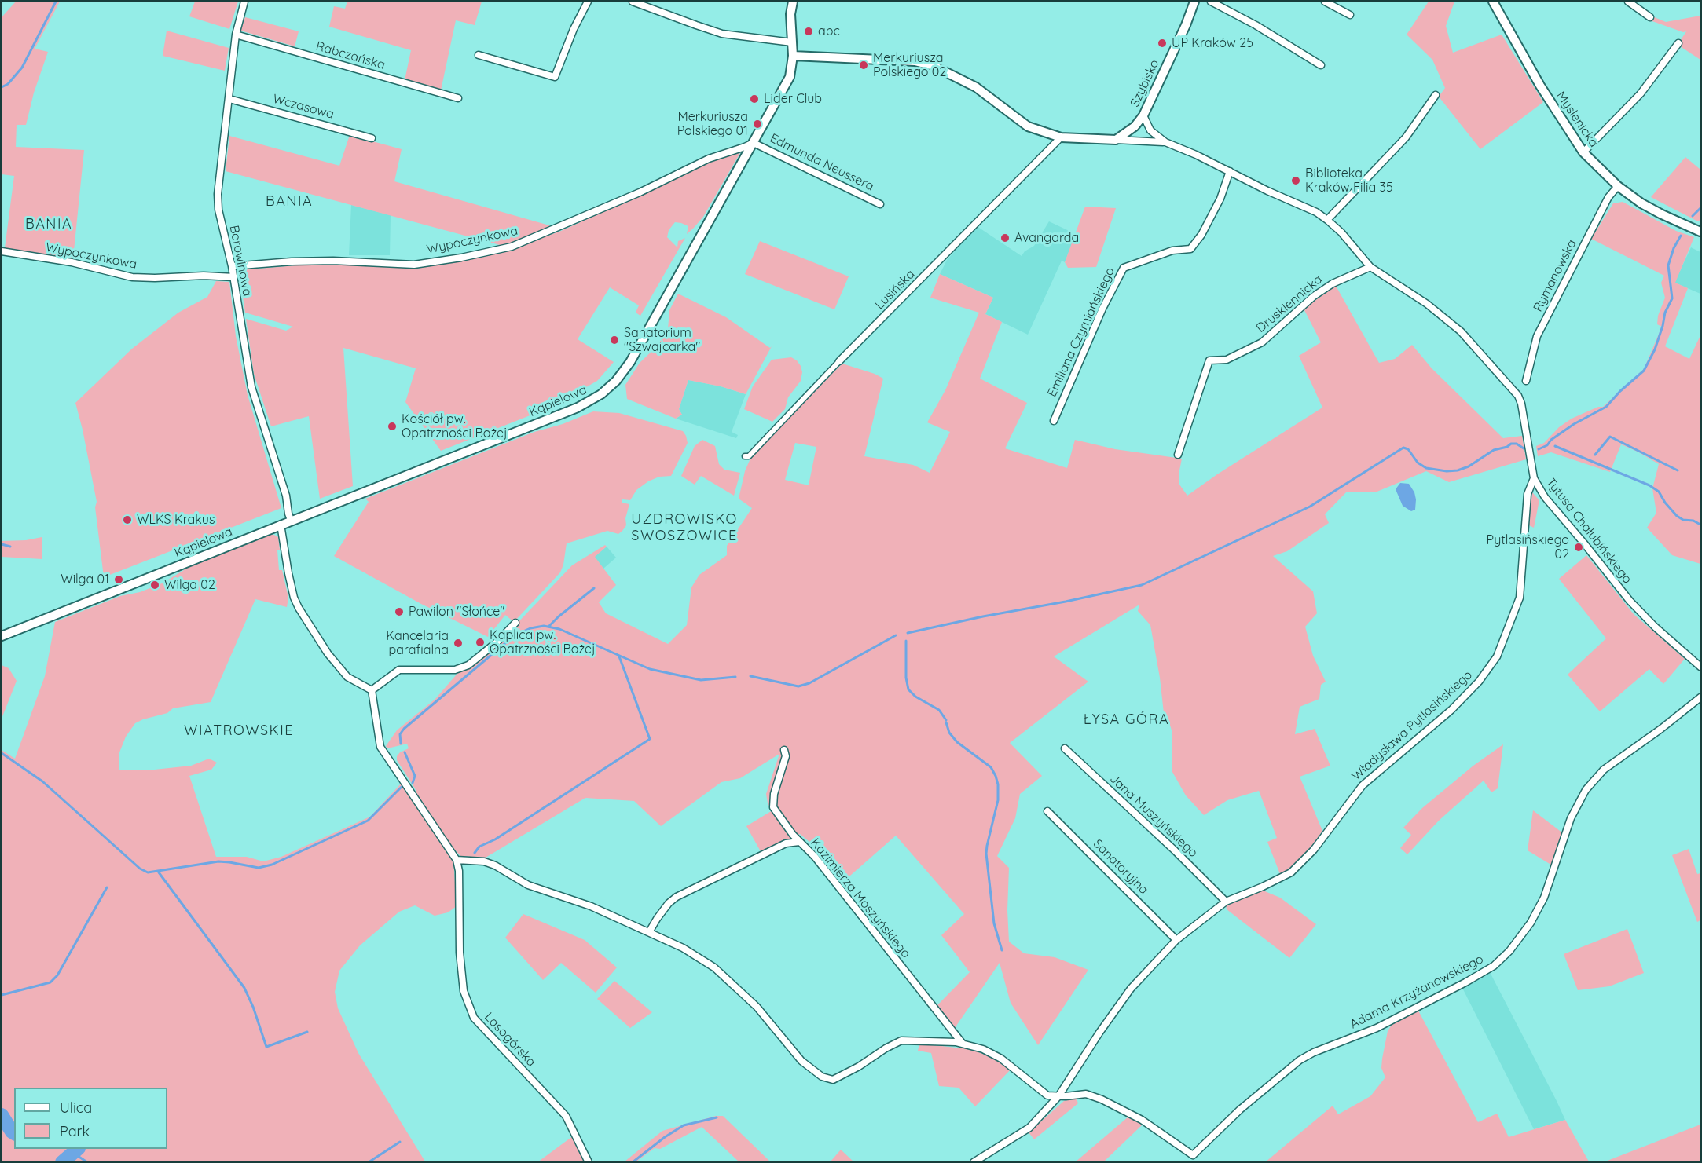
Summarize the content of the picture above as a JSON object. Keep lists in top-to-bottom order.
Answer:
{
  "streets": {
    "street": [
      "Rabczańska",
      "Szybisko",
      "Wczasowa",
      "Myślenicka",
      "Edmunda Neussera",
      "Wypoczynkowa",
      "Borowinowa",
      "Rymanowska",
      "Lusińska",
      "Druskiennicka",
      "Emiliana Czyrniańskiego",
      "Kąpielowa",
      "Tytusa Chałubińskiego",
      "Władysława Pytlasińskiego",
      "Jana Muszyńskiego",
      "Sanatoryjna",
      "Kazimierza Moszyńskiego",
      "Adama Krzyżanowskiego",
      "Lasogórska"
    ]
  },
  "crossings": [
    ["Rabczańska", "Borowinowa"],
    ["Szybisko", "Tytusa Chałubińskiego"],
    ["Wczasowa", "Borowinowa"],
    ["Myślenicka", "Rymanowska"],
    ["Edmunda Neussera", "Wypoczynkowa"],
    ["Edmunda Neussera", "Kąpielowa"],
    ["Wypoczynkowa", "Borowinowa"],
    ["Wypoczynkowa", "Kąpielowa"],
    ["Borowinowa", "Kąpielowa"],
    ["Lusińska", "Tytusa Chałubińskiego"],
    ["Druskiennicka", "Tytusa Chałubińskiego"],
    ["Emiliana Czyrniańskiego", "Tytusa Chałubińskiego"],
    ["Kąpielowa", "Tytusa Chałubińskiego"],
    ["Tytusa Chałubińskiego", "Władysława Pytlasińskiego"],
    ["Władysława Pytlasińskiego", "Jana Muszyńskiego"],
    ["Władysława Pytlasińskiego", "Sanatoryjna"],
    ["Władysława Pytlasińskiego", "Adama Krzyżanowskiego"]
  ],
  "districts": [
    "BANIA",
    "BANIA",
    "UZDROWISKO SWOSZOWICE",
    "ŁYSA GÓRA",
    "WIATROWSKIE"
  ],
  "places": [
    "abc",
    "UP Kraków 25",
    "Merkuriusza Polskiego 02",
    "Lider Club",
    "Merkuriusza Polskiego 01",
    "Biblioteka Kraków Filia 35",
    "Avangarda",
    "Sanatorium \"Szwajcarka\"",
    "Kościół pw. Opatrzności Bożej",
    "WLKS Krakus",
    "Pytlasińskiego 02",
    "Wilga 01",
    "Wilga 02",
    "Pawilon \"Słońce\"",
    "Kaplica pw. Opatrzności Bożej",
    "Kancelaria parafialna"
  ],
  "legend": ["Ulica", "Park"]
}
